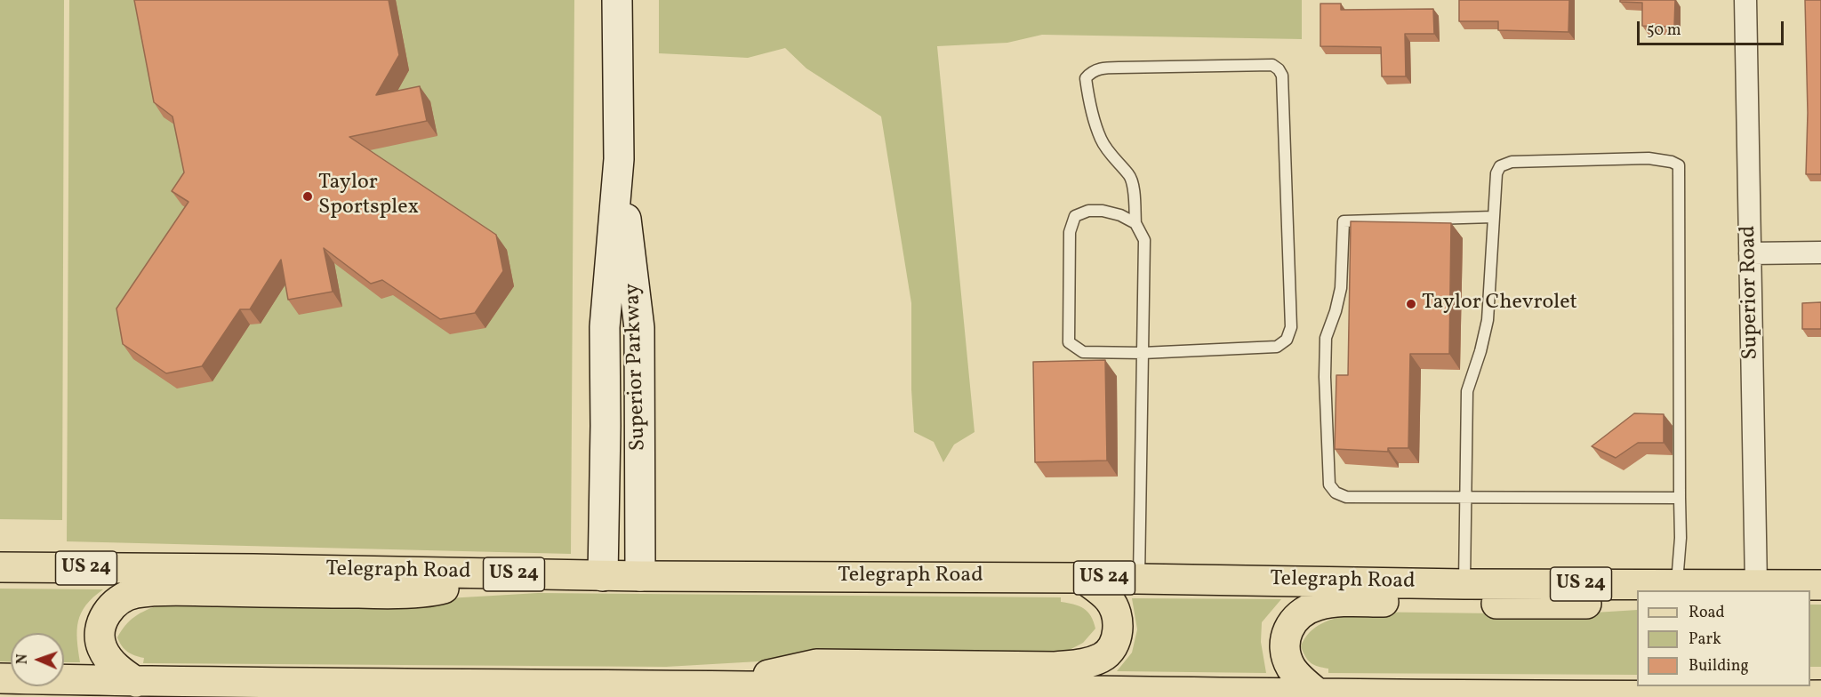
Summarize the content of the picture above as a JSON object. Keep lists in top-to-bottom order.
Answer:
{
  "streets": {
    "main road": ["Superior Parkway", "US 24", "Telegraph Road"],
    "street": ["Superior Road"]
  },
  "crossings": [
    ["Superior Road", "Telegraph Road"],
    ["Superior Parkway", "Telegraph Road"]
  ],
  "places": ["Taylor Sportsplex", "Taylor Chevrolet"],
  "legend": ["Road", "Park", "Building"],
  "scale_bar": "50 m",
  "north": "left"
}
